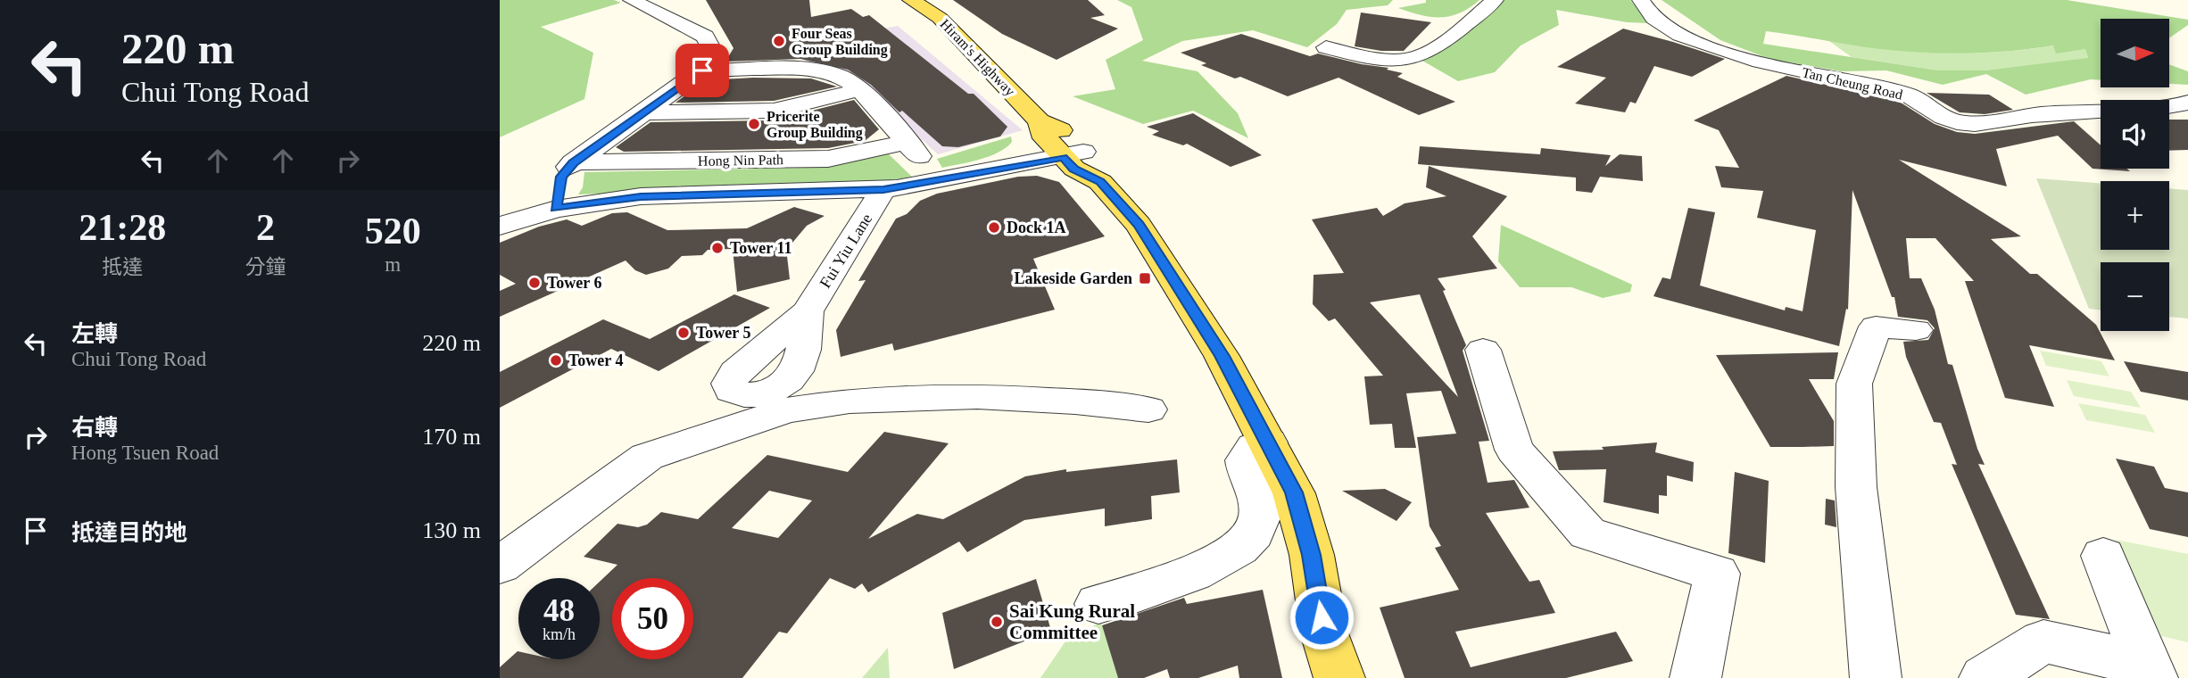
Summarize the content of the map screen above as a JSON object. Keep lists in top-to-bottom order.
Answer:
{
  "streets": {
    "main road": ["Hiram's Highway"],
    "street": ["Tan Cheung Road", "Hong Nin Path", "Fui Yiu Lane"]
  },
  "places": {
    "other": [
      "Four Seas Group Building",
      "Pricerite Group Building",
      "Dock 1A",
      "Tower 11",
      "Tower 6",
      "Tower 5",
      "Tower 4",
      "Sai Kung Rural Committee"
    ],
    "transit": ["Lakeside Garden"]
  },
  "north": "right",
  "page": {
    "turn": ["220 m", "Chui Tong Road"],
    "map_buttons": ["+", "−"],
    "eta": [
      "21:28",
      "抵達",
      "2",
      "分鐘",
      "520",
      "m"
    ],
    "list": [
      {
        "name": "左轉",
        "note": "Chui Tong Road",
        "value": "220 m"
      },
      {
        "name": "右轉",
        "note": "Hong Tsuen Road",
        "value": "170 m"
      },
      {
        "name": "抵達目的地",
        "value": "130 m"
      }
    ],
    "speed": "48 km/h",
    "limit": "50"
  }
}
